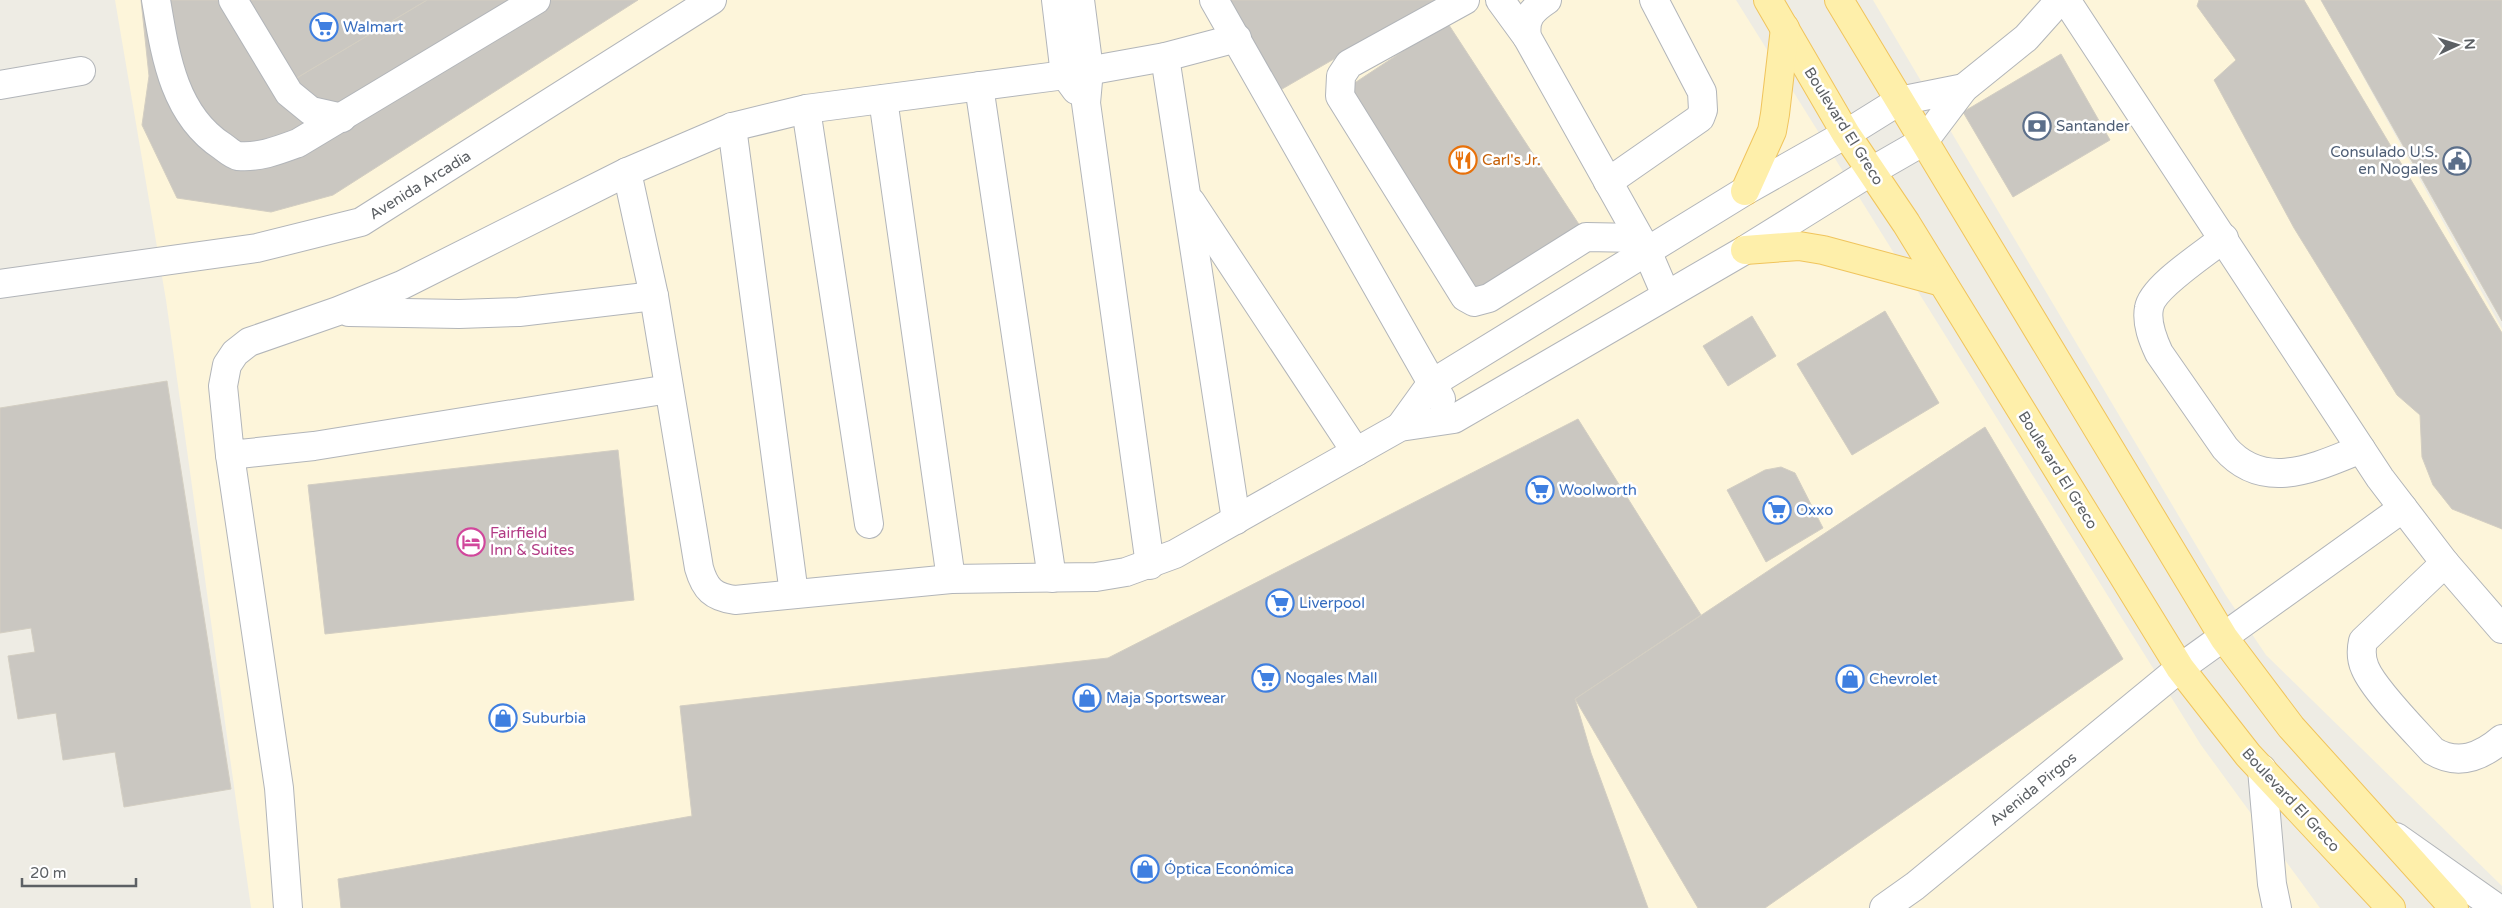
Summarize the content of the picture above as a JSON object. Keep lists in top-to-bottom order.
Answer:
{
  "streets": {
    "main road": ["Boulevard El Greco"],
    "street": ["Avenida Arcadia", "Avenida Pirgos"]
  },
  "crossings": [
    ["Boulevard El Greco", "Avenida Pirgos"]
  ],
  "places": {
    "supermarket": [
      "Walmart",
      "Woolworth",
      "Oxxo",
      "Liverpool",
      "Nogales Mall"
    ],
    "bank": ["Santander"],
    "restaurant": ["Carl's Jr."],
    "public building": ["Consulado U.S. en Nogales"],
    "hotel": ["Fairfield Inn & Suites"],
    "shop": [
      "Chevrolet",
      "Maja Sportswear",
      "Suburbia",
      "Óptica Económica"
    ]
  },
  "scale_bar": "20 m",
  "north": "right"
}
